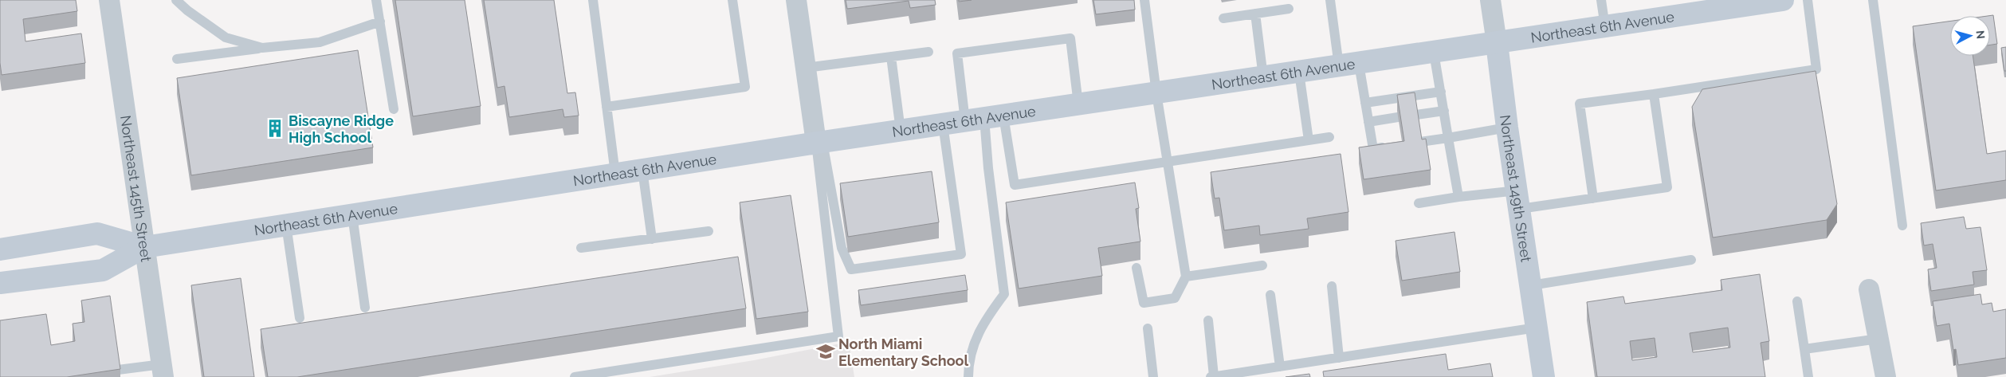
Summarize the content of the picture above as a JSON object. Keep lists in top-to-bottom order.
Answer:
{
  "streets": {
    "main road": ["Northeast 6th Avenue", "Northeast 149th Street"],
    "street": ["Northeast 145th Street"]
  },
  "crossings": [
    ["Northeast 6th Avenue", "Northeast 145th Street"],
    ["Northeast 6th Avenue", "Northeast 149th Street"]
  ],
  "places": {
    "building": ["Biscayne Ridge High School"],
    "school or university": ["North Miami Elementary School"]
  },
  "north": "right"
}
